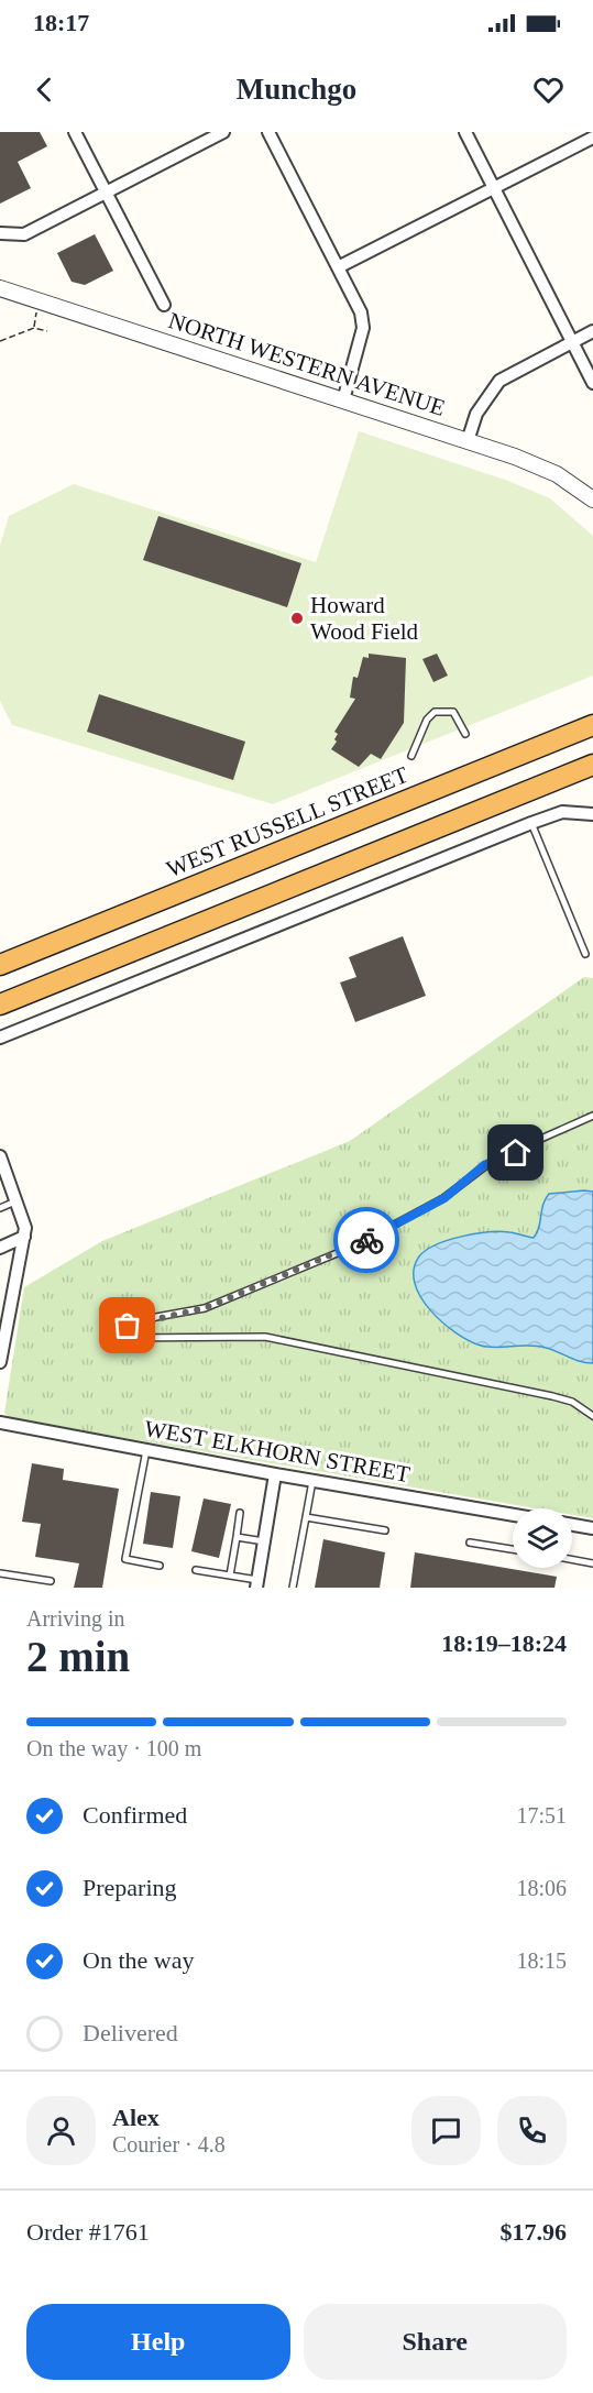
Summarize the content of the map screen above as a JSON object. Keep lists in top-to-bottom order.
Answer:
{
  "streets": {
    "highway": ["WEST RUSSELL STREET"],
    "street": ["NORTH WESTERN AVENUE", "WEST ELKHORN STREET"]
  },
  "places": ["Howard Wood Field"],
  "page": {
    "status": "18:17",
    "header": "Munchgo",
    "heading": ["2 min", "Arriving in", "18:19–18:24"],
    "panel": [
      "Alex",
      "Courier · 4.8",
      "Order #1761",
      "$17.96"
    ],
    "bar": "On the way · 100 m",
    "list": [
      ["Confirmed", "17:51"],
      ["Preparing", "18:06"],
      ["On the way", "18:15"],
      "Delivered"
    ],
    "buttons": ["Help", "Share"]
  }
}
